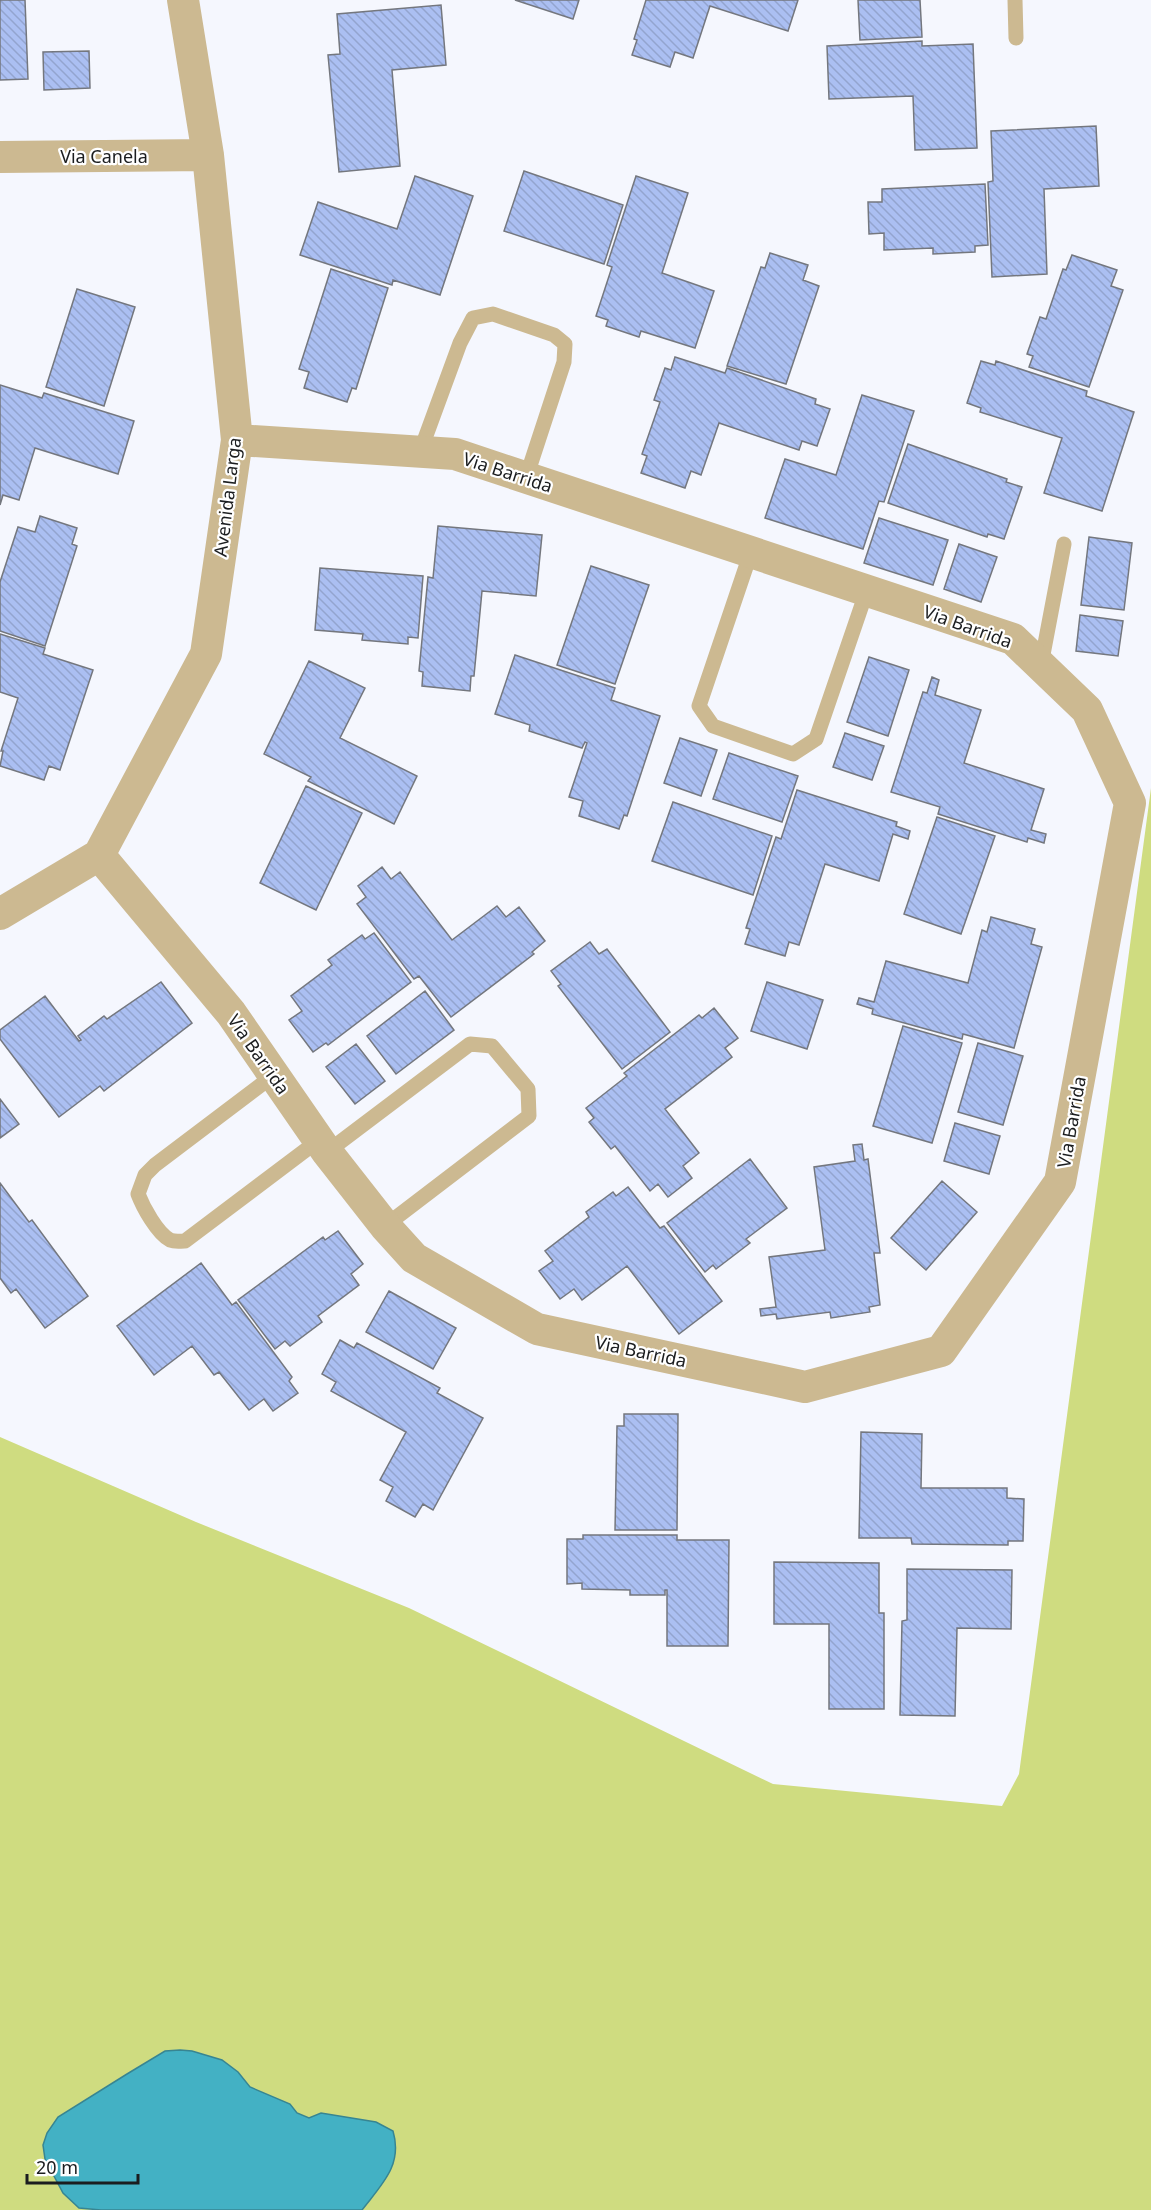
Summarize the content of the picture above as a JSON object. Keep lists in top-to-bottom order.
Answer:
{
  "streets": {
    "street": ["Via Canela", "Via Barrida", "Avenida Larga"]
  },
  "crossings": [
    ["Via Canela", "Avenida Larga"],
    ["Via Barrida", "Avenida Larga"]
  ],
  "scale_bar": "20 m"
}
